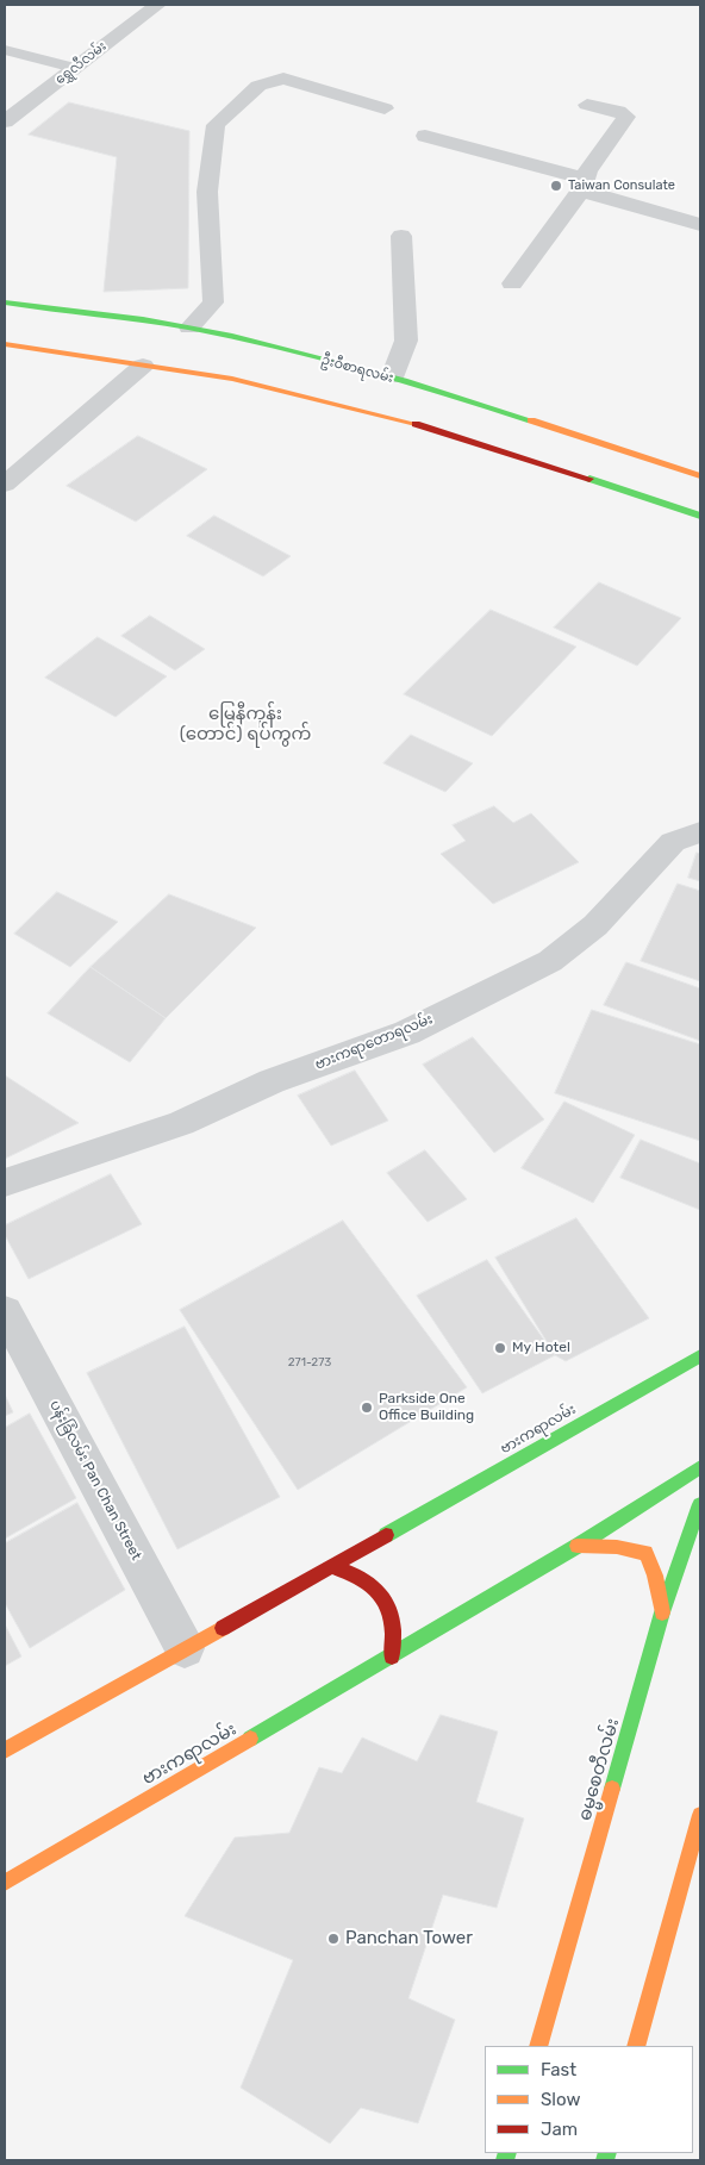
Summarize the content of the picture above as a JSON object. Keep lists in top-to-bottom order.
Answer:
{
  "streets": {
    "main road": ["ဦးဝီစာရလမ်း", "ဗားကရာလမ်း", "ဓမ္မစေတီလမ်း"],
    "street": ["ရွှေလီလမ်း", "ဗားကရာတောရလမ်း", "ပန်းခြံလမ်း Pan Chan Street"]
  },
  "crossings": [
    ["ဗားကရာလမ်း", "ပန်းခြံလမ်း Pan Chan Street"]
  ],
  "districts": ["မြေနီကုန်း (တောင်) ရပ်ကွက်"],
  "places": [
    "Taiwan Consulate",
    "My Hotel",
    "Parkside One Office Building",
    "Panchan Tower"
  ],
  "house_numbers": ["271-273"],
  "legend": ["Fast", "Slow", "Jam"]
}
